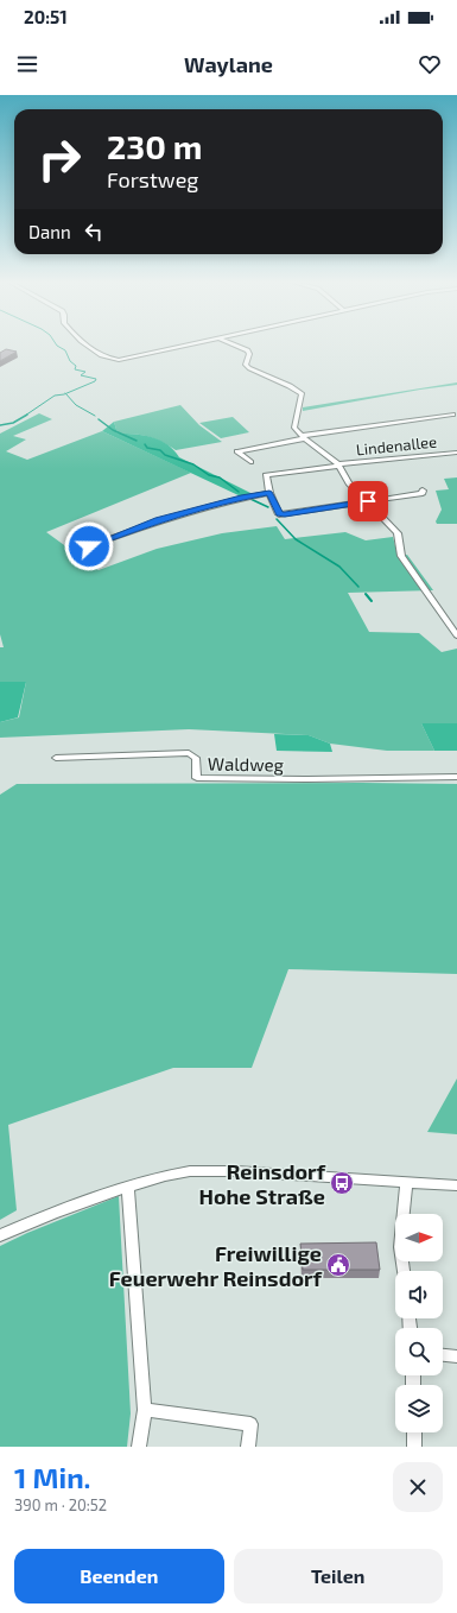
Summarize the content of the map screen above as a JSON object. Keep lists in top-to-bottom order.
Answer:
{
  "streets": {
    "street": ["Lindenallee", "Waldweg"]
  },
  "places": {
    "bus stop": ["Reinsdorf Hohe Straße"],
    "public building": ["Freiwillige Feuerwehr Reinsdorf"]
  },
  "north": "right",
  "page": {
    "status": "20:51",
    "header": "Waylane",
    "turn": ["230 m", "Forstweg"],
    "then": "Dann",
    "heading": ["1 Min.", "390 m · 20:52"],
    "buttons": ["Beenden", "Teilen"]
  }
}
